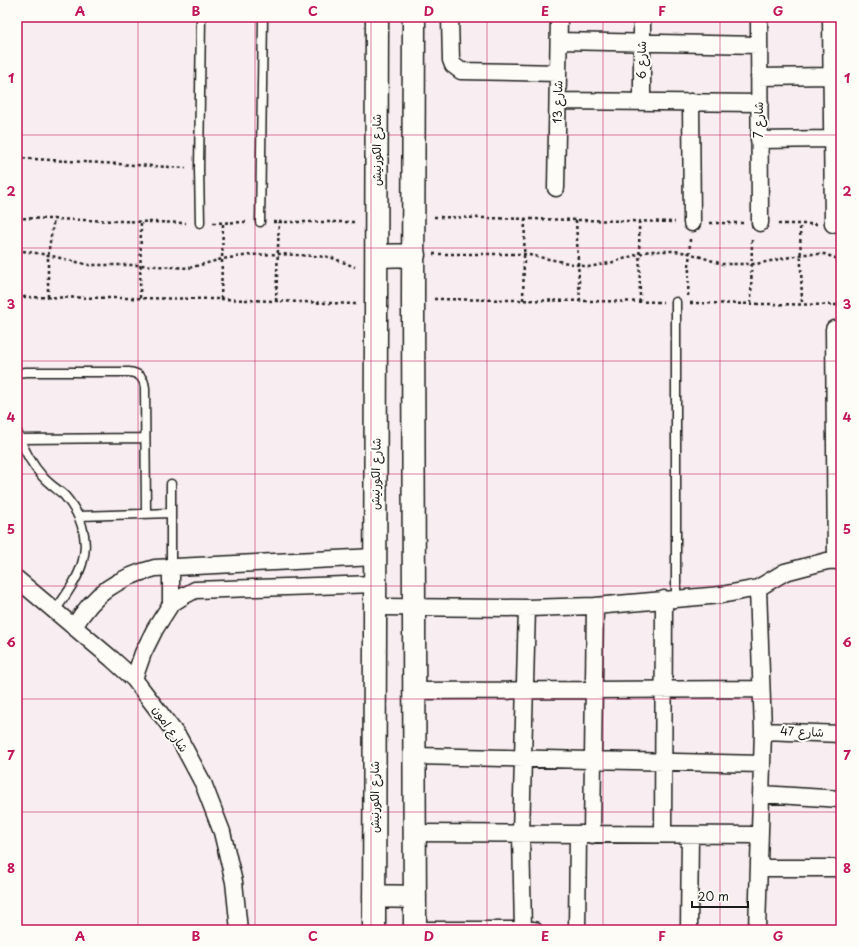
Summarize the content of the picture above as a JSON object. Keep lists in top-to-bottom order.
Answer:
{
  "streets": {
    "main road": ["شارع الكورنيش"],
    "street": [
      "شارع 6",
      "شارع 13",
      "شارع 7",
      "شارع امون",
      "شارع 47"
    ]
  },
  "scale_bar": "20 m",
  "grid": {
    "columns": [
      "A",
      "B",
      "C",
      "D",
      "E",
      "F",
      "G"
    ],
    "rows": [
      "1",
      "2",
      "3",
      "4",
      "5",
      "6",
      "7",
      "8"
    ]
  }
}
